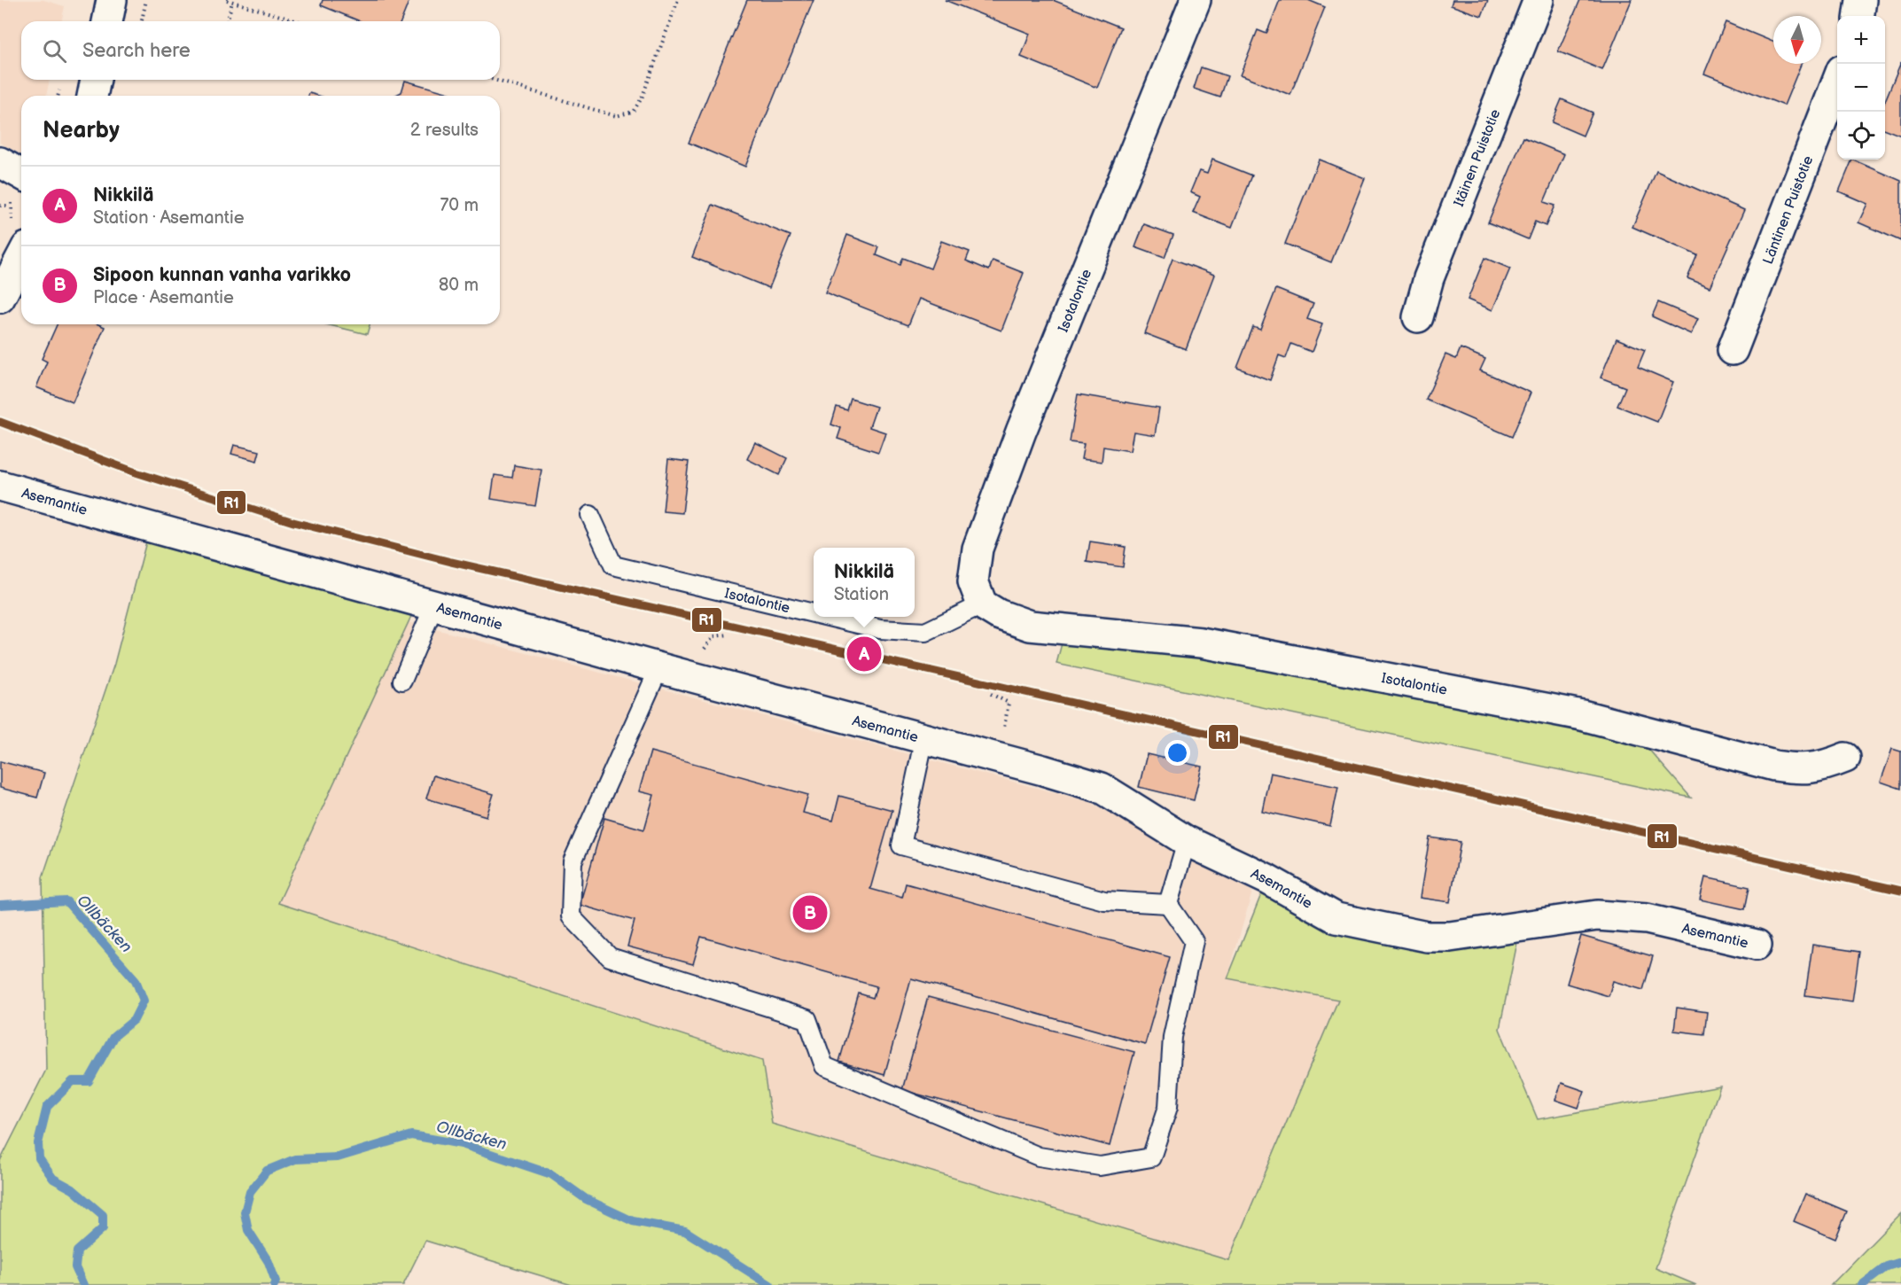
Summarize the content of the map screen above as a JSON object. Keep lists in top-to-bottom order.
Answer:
{
  "streets": {
    "street": [
      "Itäinen Puistotie",
      "Läntinen Puistotie",
      "Isotalontie",
      "Asemantie"
    ]
  },
  "water": ["Ollbäcken"],
  "lines": ["transit line R1"],
  "north": "bottom",
  "page": {
    "map_buttons": ["+", "−"],
    "search": "Search here",
    "heading": ["Nearby", "2 results"],
    "list": [
      {
        "mark": "A",
        "name": "Nikkilä",
        "note": "Station · Asemantie",
        "value": "70 m"
      },
      {
        "mark": "B",
        "name": "Sipoon kunnan vanha varikko",
        "note": "Place · Asemantie",
        "value": "80 m"
      }
    ],
    "popup": ["Nikkilä", "Station"],
    "pins": ["A", "B"]
  }
}
